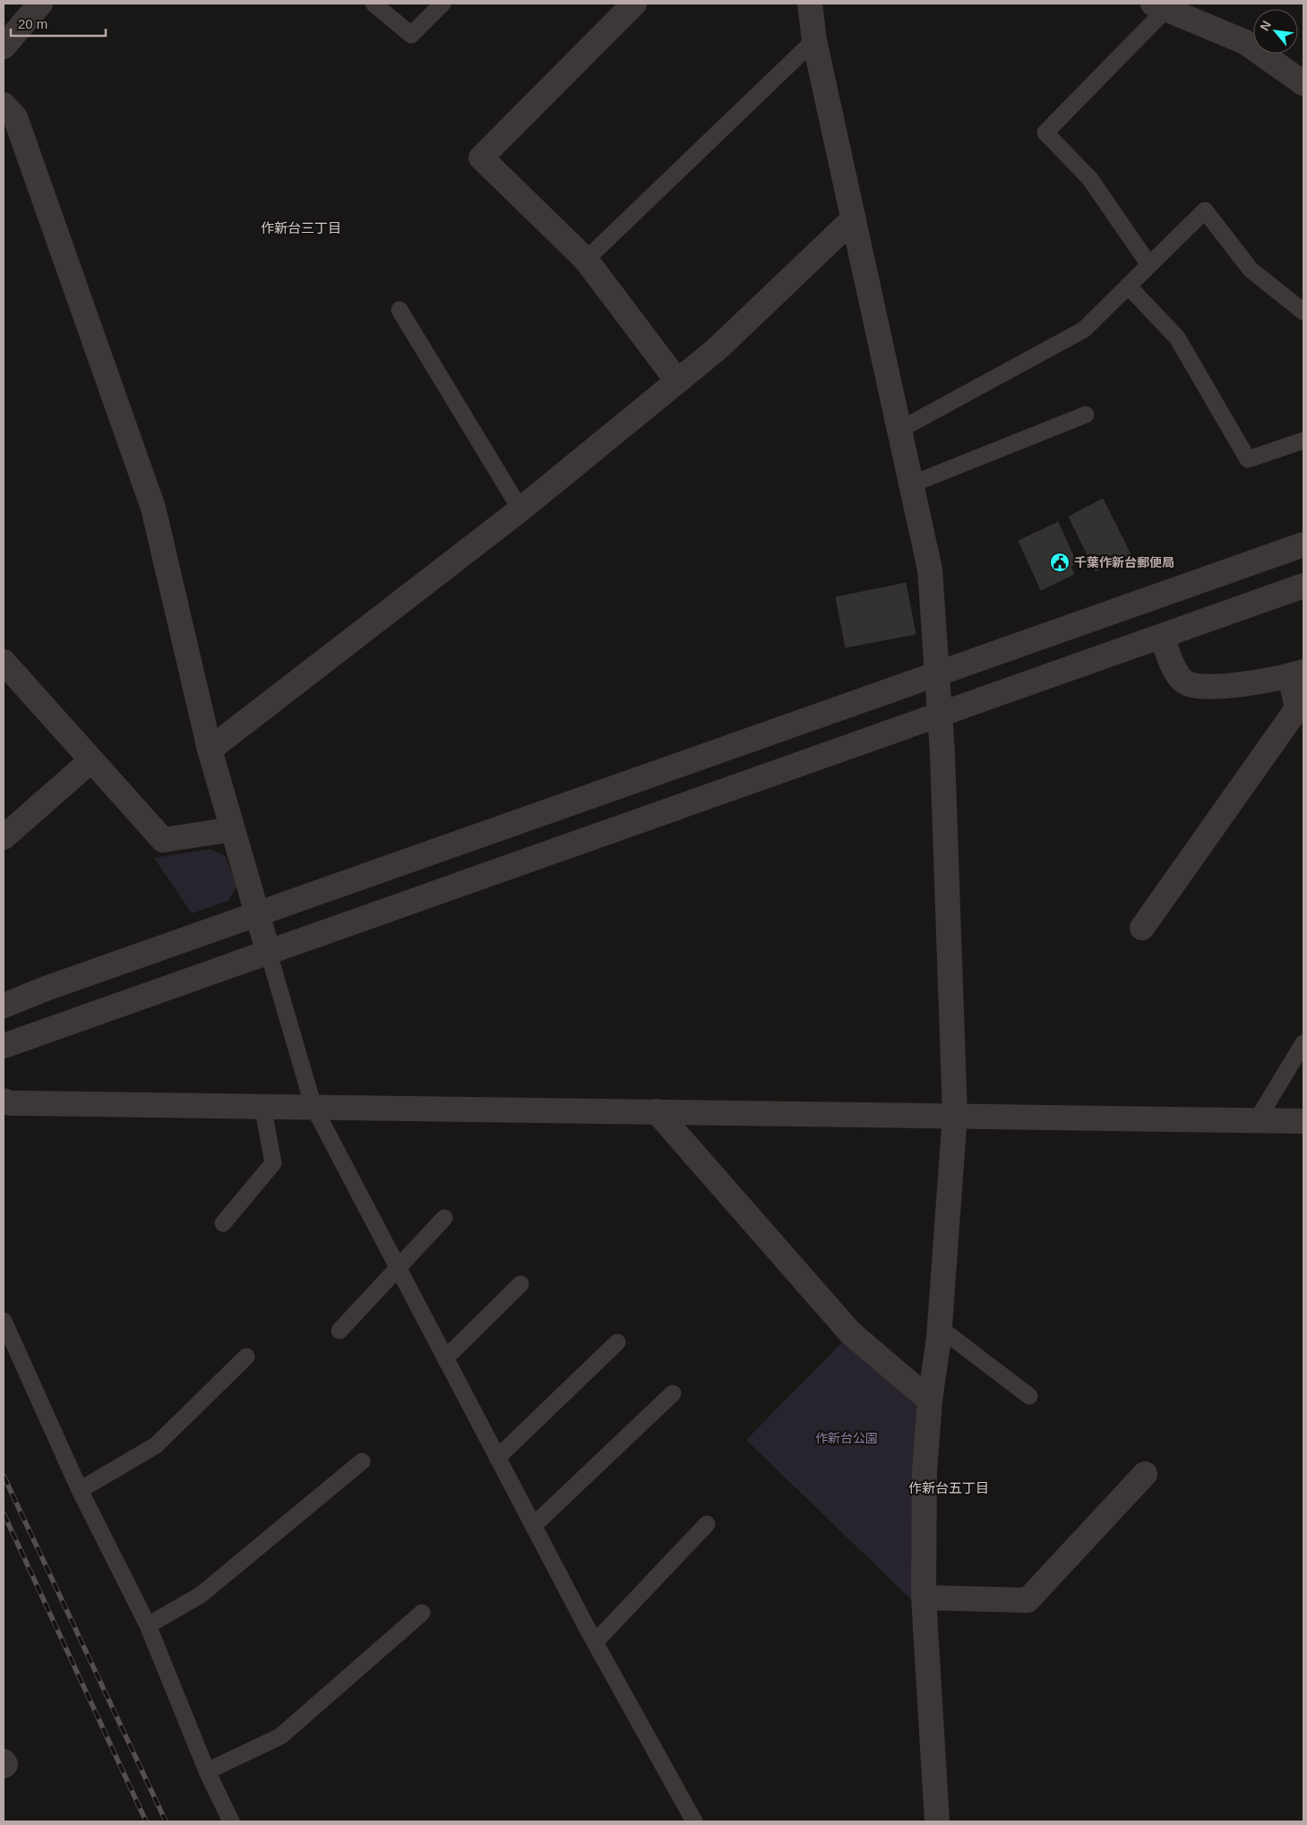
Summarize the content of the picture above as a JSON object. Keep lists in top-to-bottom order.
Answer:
{
  "districts": ["作新台三丁目", "作新台五丁目"],
  "parks": ["作新台公園"],
  "places": {
    "public building": ["千葉作新台郵便局"]
  },
  "scale_bar": "20 m",
  "north": "top left"
}
